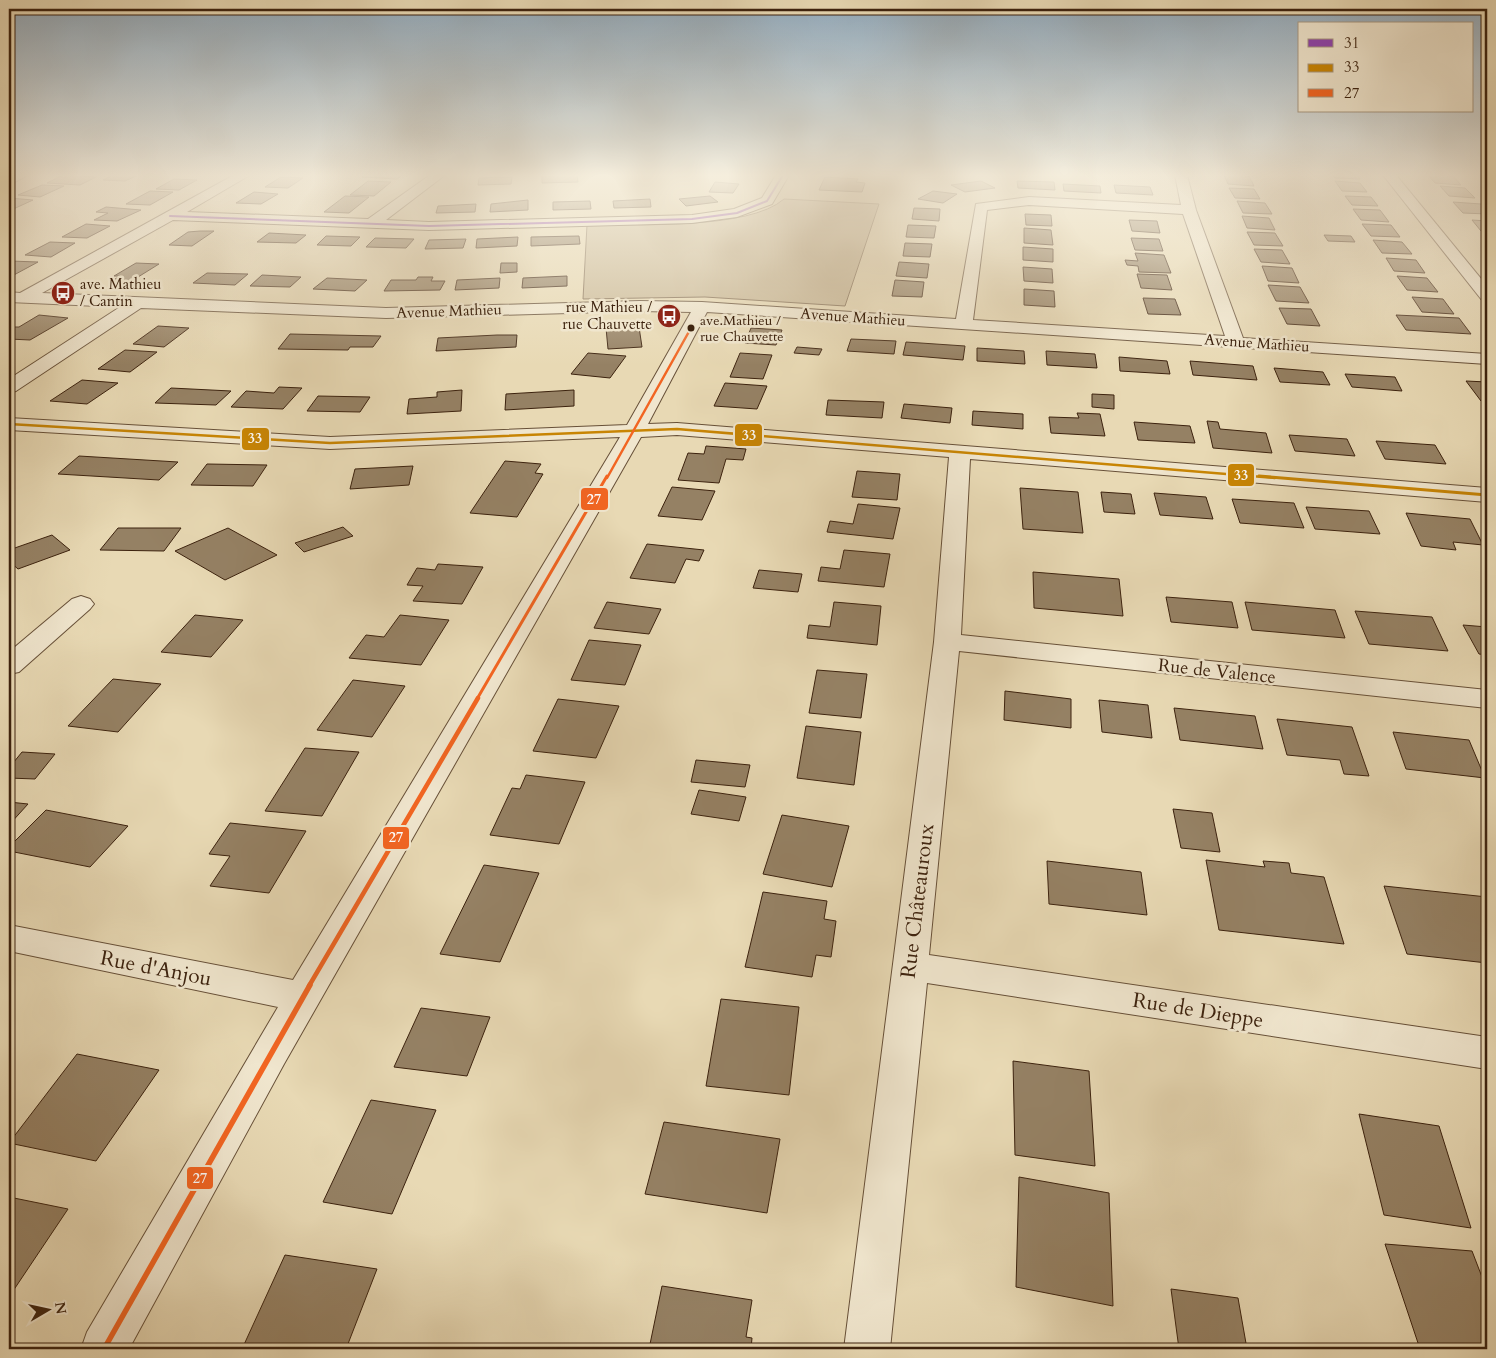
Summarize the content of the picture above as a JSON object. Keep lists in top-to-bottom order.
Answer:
{
  "streets": {
    "street": [
      "Avenue Mathieu",
      "Rue de Valence",
      "Rue Châteauroux",
      "Rue d'Anjou",
      "Rue de Dieppe"
    ]
  },
  "crossings": [
    ["Rue de Valence", "Rue Châteauroux"],
    ["Rue Châteauroux", "Rue de Dieppe"]
  ],
  "places": {
    "bus stop": ["ave. Mathieu / Cantin", "rue Mathieu / rue Chauvette"],
    "other": ["ave.Mathieu / rue Chauvette"]
  },
  "lines": ["transit line 27", "transit line 33"],
  "legend": ["31", "33", "27"],
  "north": "right"
}
